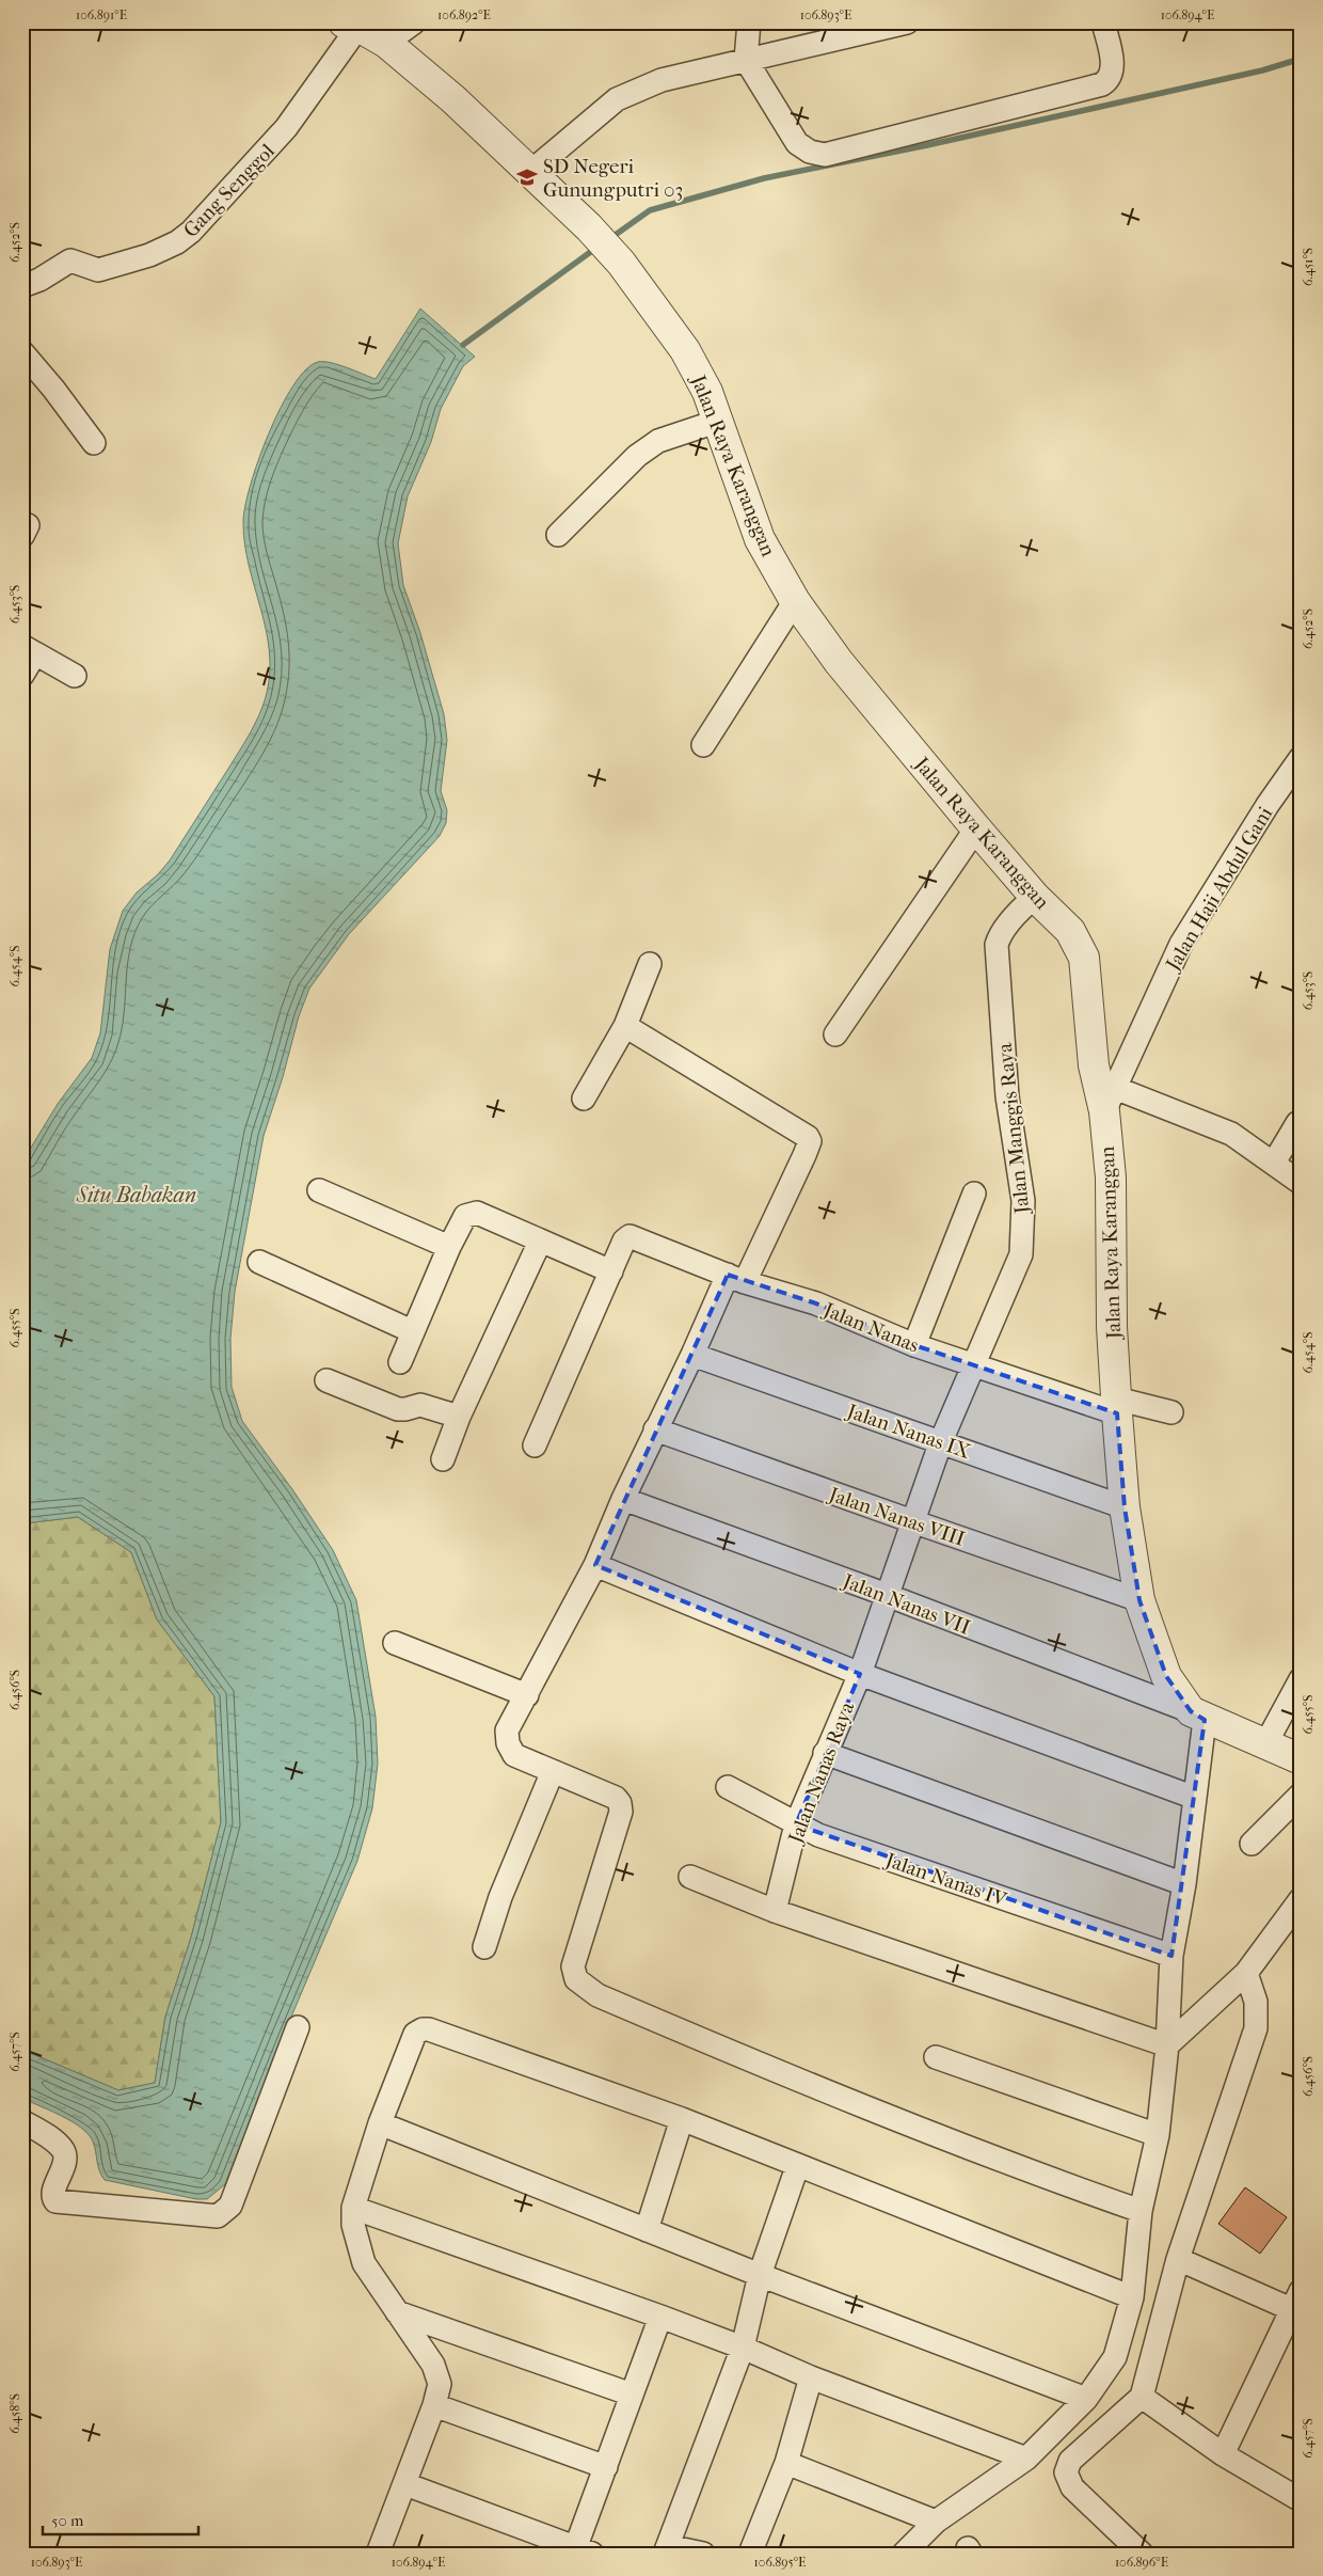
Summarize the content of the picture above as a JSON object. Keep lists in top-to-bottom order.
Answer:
{
  "streets": {
    "street": [
      "Gang Senggol",
      "Jalan Raya Karanggan",
      "Jalan Haji Abdul Gani",
      "Jalan Manggis Raya",
      "Jalan Nanas",
      "Jalan Nanas IX",
      "Jalan Nanas VIII",
      "Jalan Nanas VII",
      "Jalan Nanas Raya",
      "Jalan Nanas IV"
    ]
  },
  "crossings": [
    ["Gang Senggol", "Jalan Raya Karanggan"],
    ["Jalan Raya Karanggan", "Jalan Haji Abdul Gani"],
    ["Jalan Raya Karanggan", "Jalan Manggis Raya"],
    ["Jalan Raya Karanggan", "Jalan Nanas"],
    ["Jalan Raya Karanggan", "Jalan Nanas IX"],
    ["Jalan Raya Karanggan", "Jalan Nanas VIII"],
    ["Jalan Raya Karanggan", "Jalan Nanas VII"],
    ["Jalan Manggis Raya", "Jalan Nanas"],
    ["Jalan Manggis Raya", "Jalan Nanas Raya"],
    ["Jalan Nanas", "Jalan Nanas Raya"],
    ["Jalan Nanas IX", "Jalan Nanas Raya"],
    ["Jalan Nanas VIII", "Jalan Nanas Raya"],
    ["Jalan Nanas VII", "Jalan Nanas Raya"],
    ["Jalan Nanas Raya", "Jalan Nanas IV"]
  ],
  "water": ["Situ Babakan"],
  "places": {
    "school or university": ["SD Negeri Gunungputri 03"]
  },
  "scale_bar": "50 m",
  "coordinates": [
    "106.891°E",
    "106.892°E",
    "106.893°E",
    "106.894°E",
    "6.452°S",
    "6.451°S",
    "6.453°S",
    "6.454°S",
    "6.455°S",
    "6.456°S",
    "6.457°S",
    "6.458°S",
    "106.895°E",
    "106.896°E"
  ]
}
